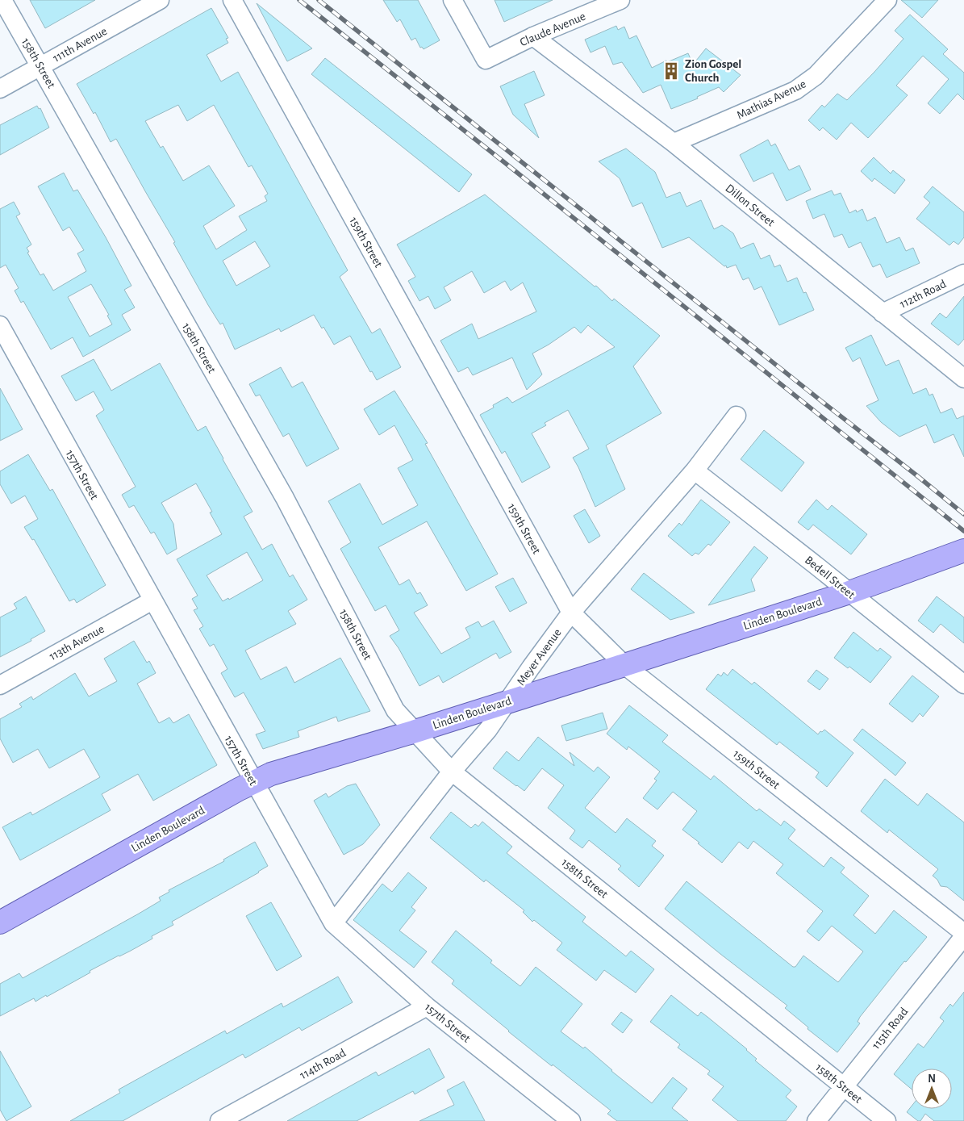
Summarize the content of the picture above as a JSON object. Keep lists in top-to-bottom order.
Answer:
{
  "streets": {
    "main road": ["Linden Boulevard"],
    "street": [
      "Claude Avenue",
      "111th Avenue",
      "158th Street",
      "Mathias Avenue",
      "Dillon Street",
      "159th Street",
      "112th Road",
      "157th Street",
      "Bedell Street",
      "113th Avenue",
      "Meyer Avenue",
      "115th Road",
      "114th Road"
    ]
  },
  "crossings": [
    ["Claude Avenue", "Dillon Street"],
    ["111th Avenue", "158th Street"],
    ["158th Street", "Linden Boulevard"],
    ["158th Street", "Meyer Avenue"],
    ["158th Street", "115th Road"],
    ["Mathias Avenue", "Dillon Street"],
    ["Dillon Street", "112th Road"],
    ["159th Street", "Linden Boulevard"],
    ["159th Street", "Meyer Avenue"],
    ["159th Street", "115th Road"],
    ["157th Street", "Linden Boulevard"],
    ["157th Street", "113th Avenue"],
    ["157th Street", "Meyer Avenue"],
    ["157th Street", "114th Road"],
    ["Bedell Street", "Linden Boulevard"],
    ["Bedell Street", "Meyer Avenue"],
    ["Linden Boulevard", "Meyer Avenue"]
  ],
  "places": {
    "building": ["Zion Gospel Church"]
  },
  "north": "top"
}
